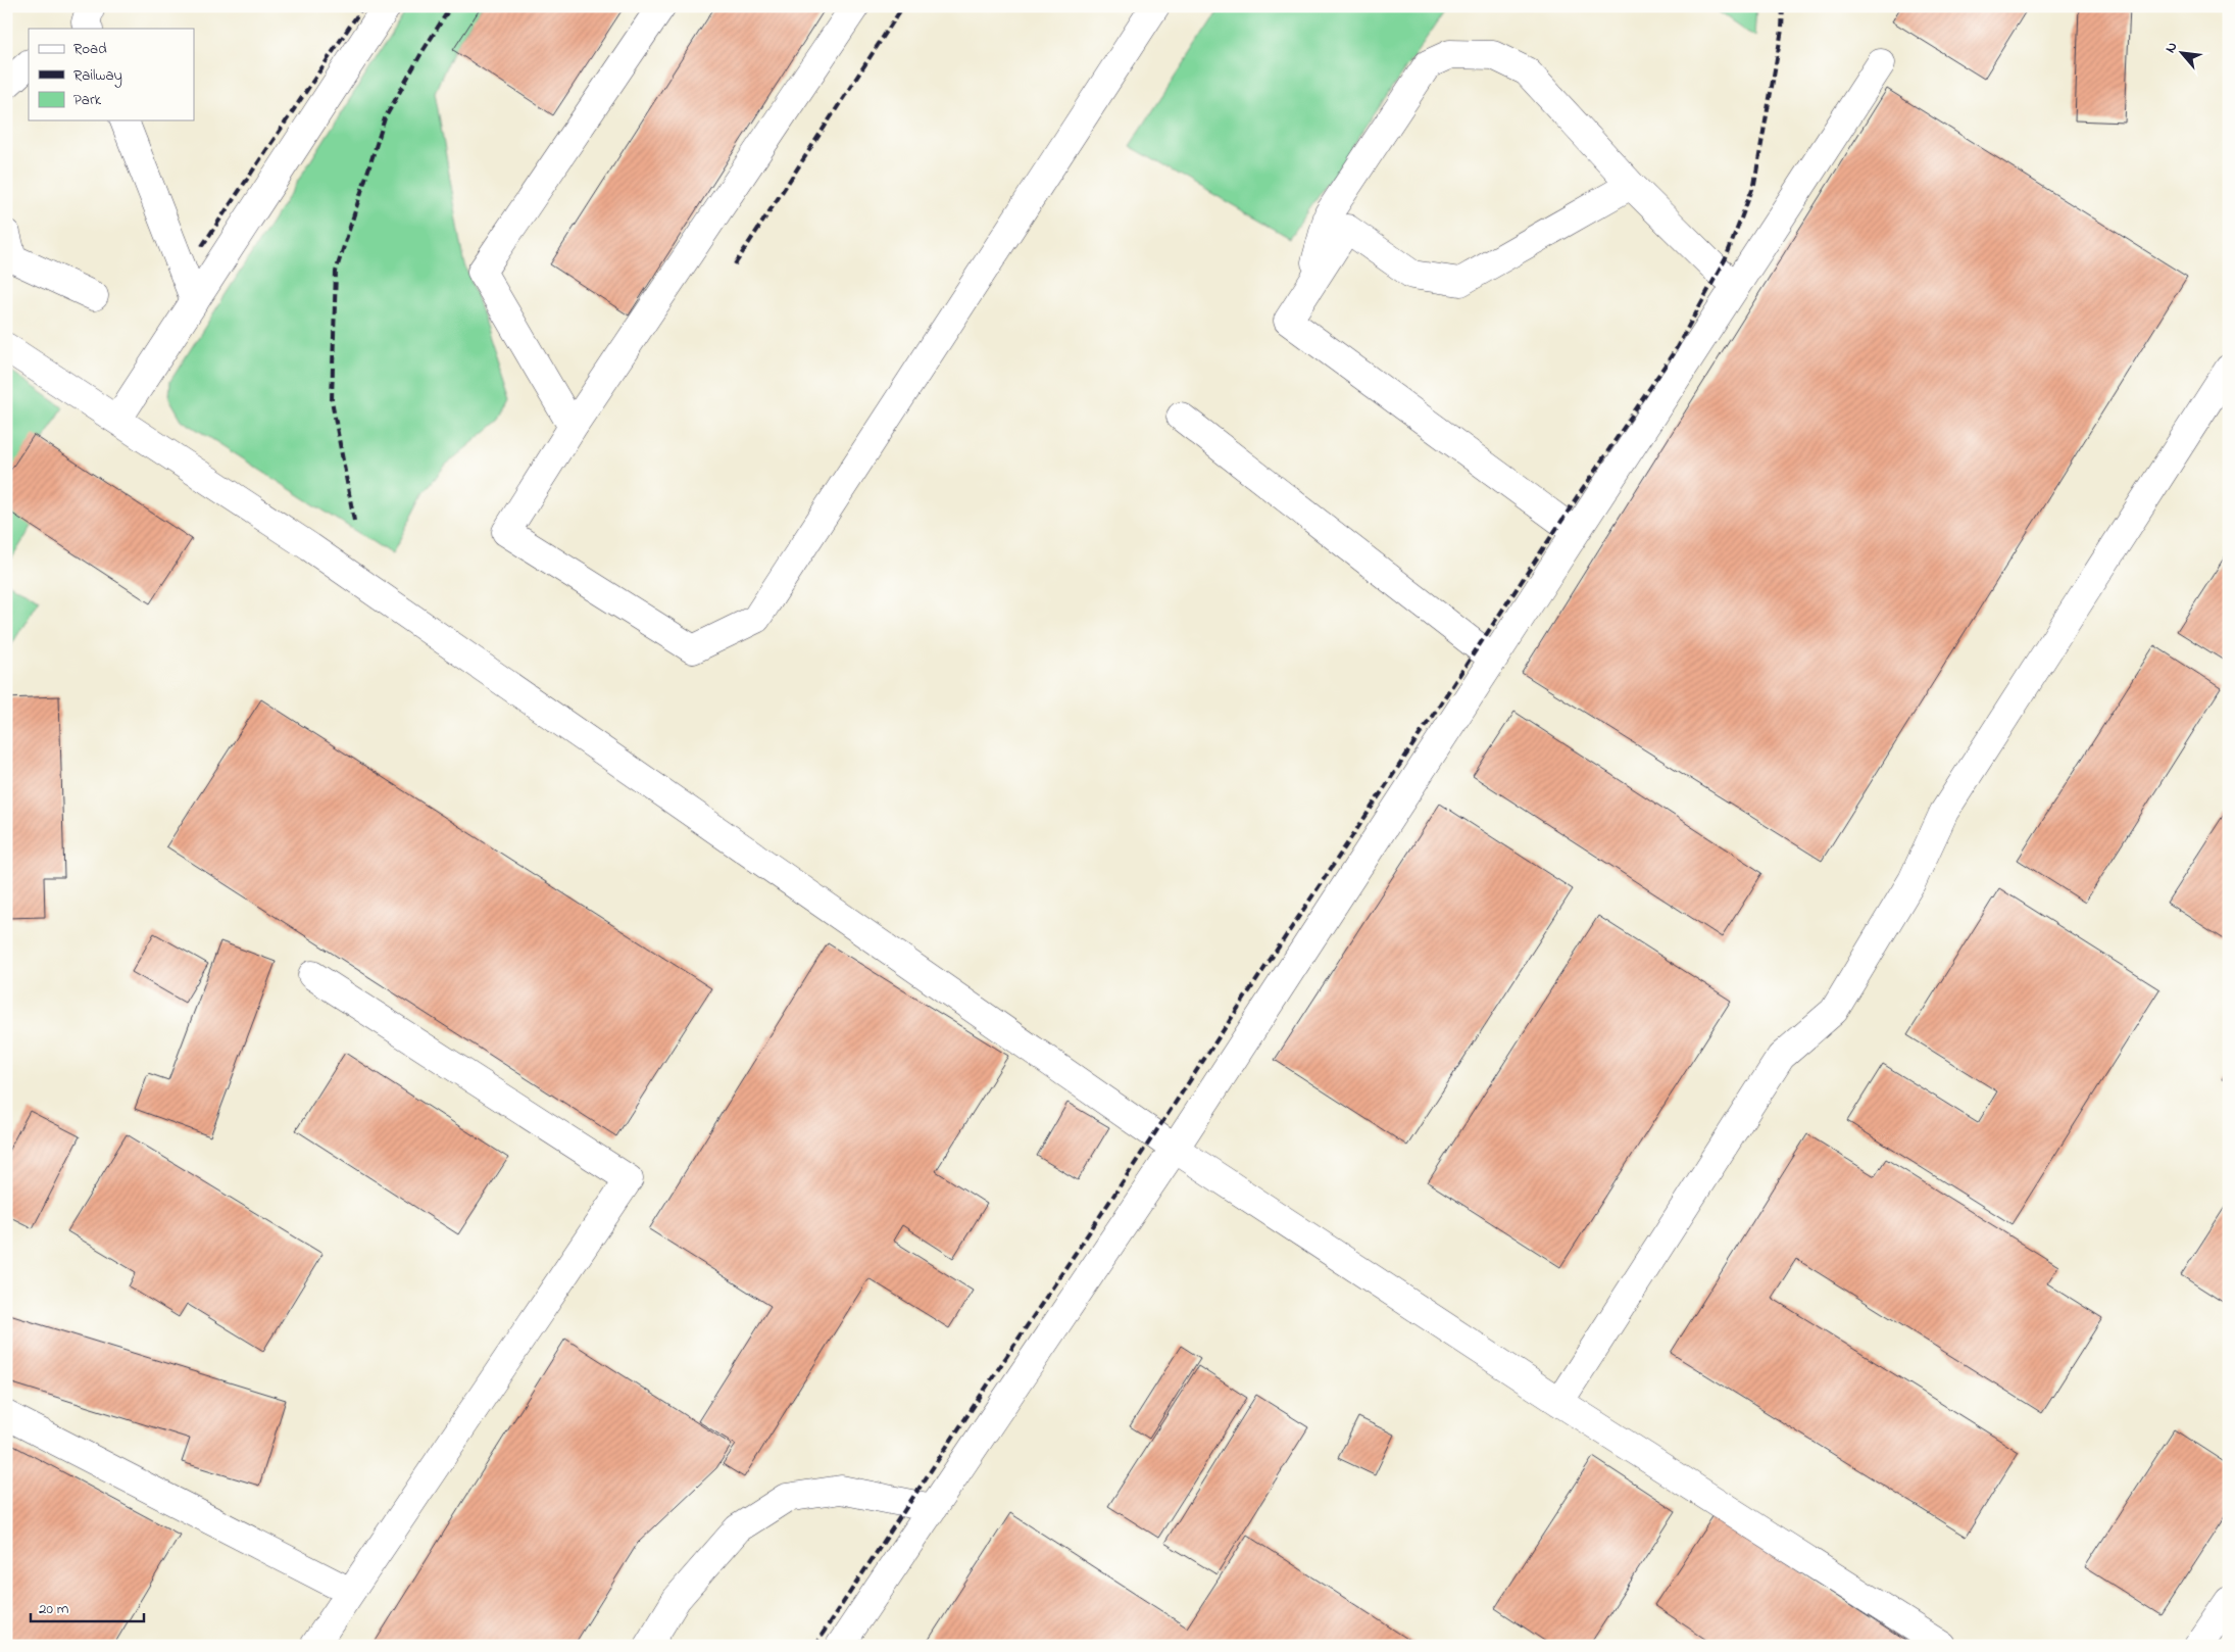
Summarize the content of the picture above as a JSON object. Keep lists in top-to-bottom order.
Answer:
{
  "legend": ["Road", "Railway", "Park"],
  "scale_bar": "20 m",
  "north": "top left"
}
